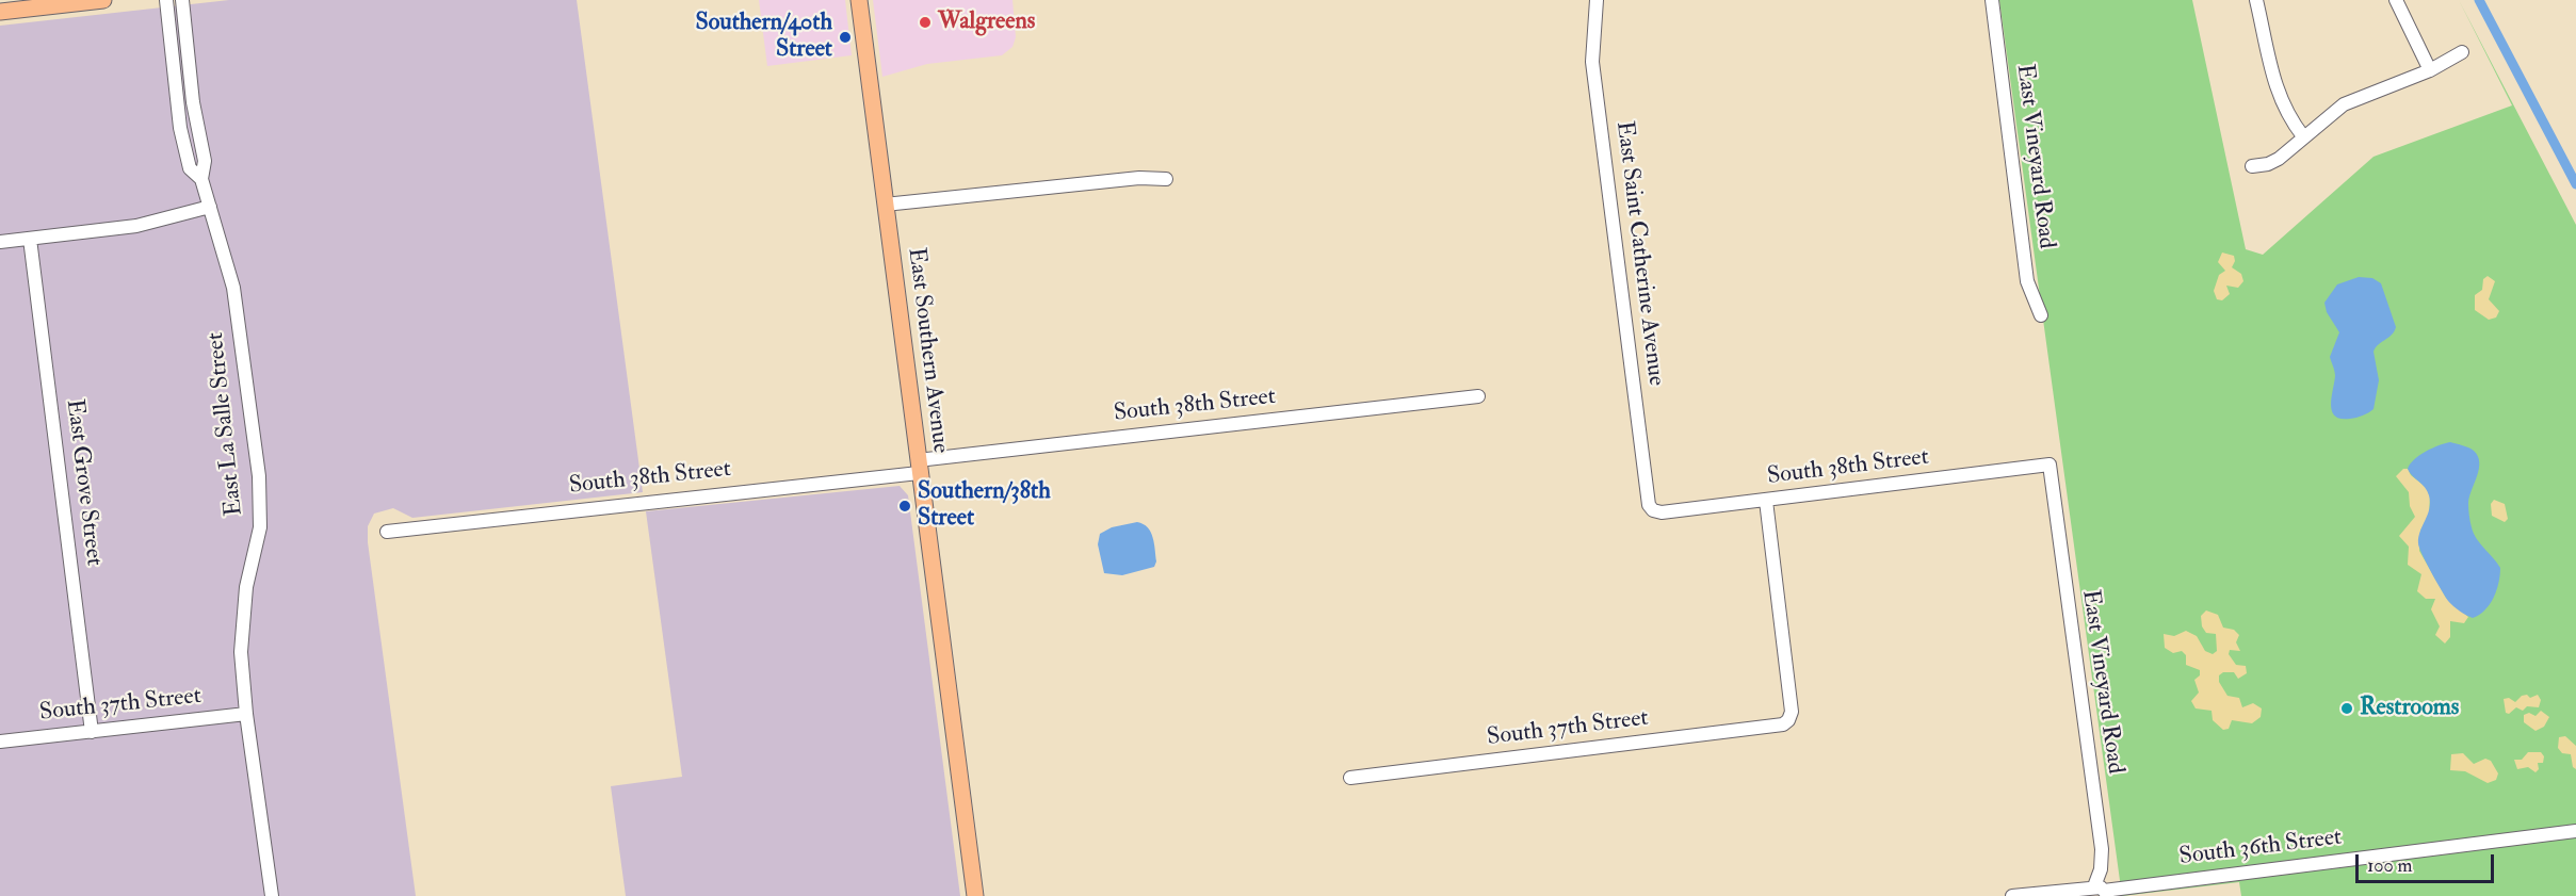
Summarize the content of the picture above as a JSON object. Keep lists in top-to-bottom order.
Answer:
{
  "streets": {
    "main road": ["East Southern Avenue"],
    "street": [
      "East Vineyard Road",
      "East Saint Catherine Avenue",
      "South 38th Street",
      "East La Salle Street",
      "East Grove Street",
      "South 37th Street",
      "South 36th Street"
    ]
  },
  "crossings": [
    ["East Vineyard Road", "South 38th Street"],
    ["East Vineyard Road", "South 36th Street"],
    ["East Saint Catherine Avenue", "South 38th Street"],
    ["East Southern Avenue", "South 38th Street"],
    ["South 38th Street", "South 37th Street"],
    ["East La Salle Street", "South 37th Street"],
    ["East Grove Street", "South 37th Street"]
  ],
  "places": [
    "Walgreens",
    "Southern/40th Street",
    "Southern/38th Street",
    "Restrooms"
  ],
  "scale_bar": "100 m"
}
